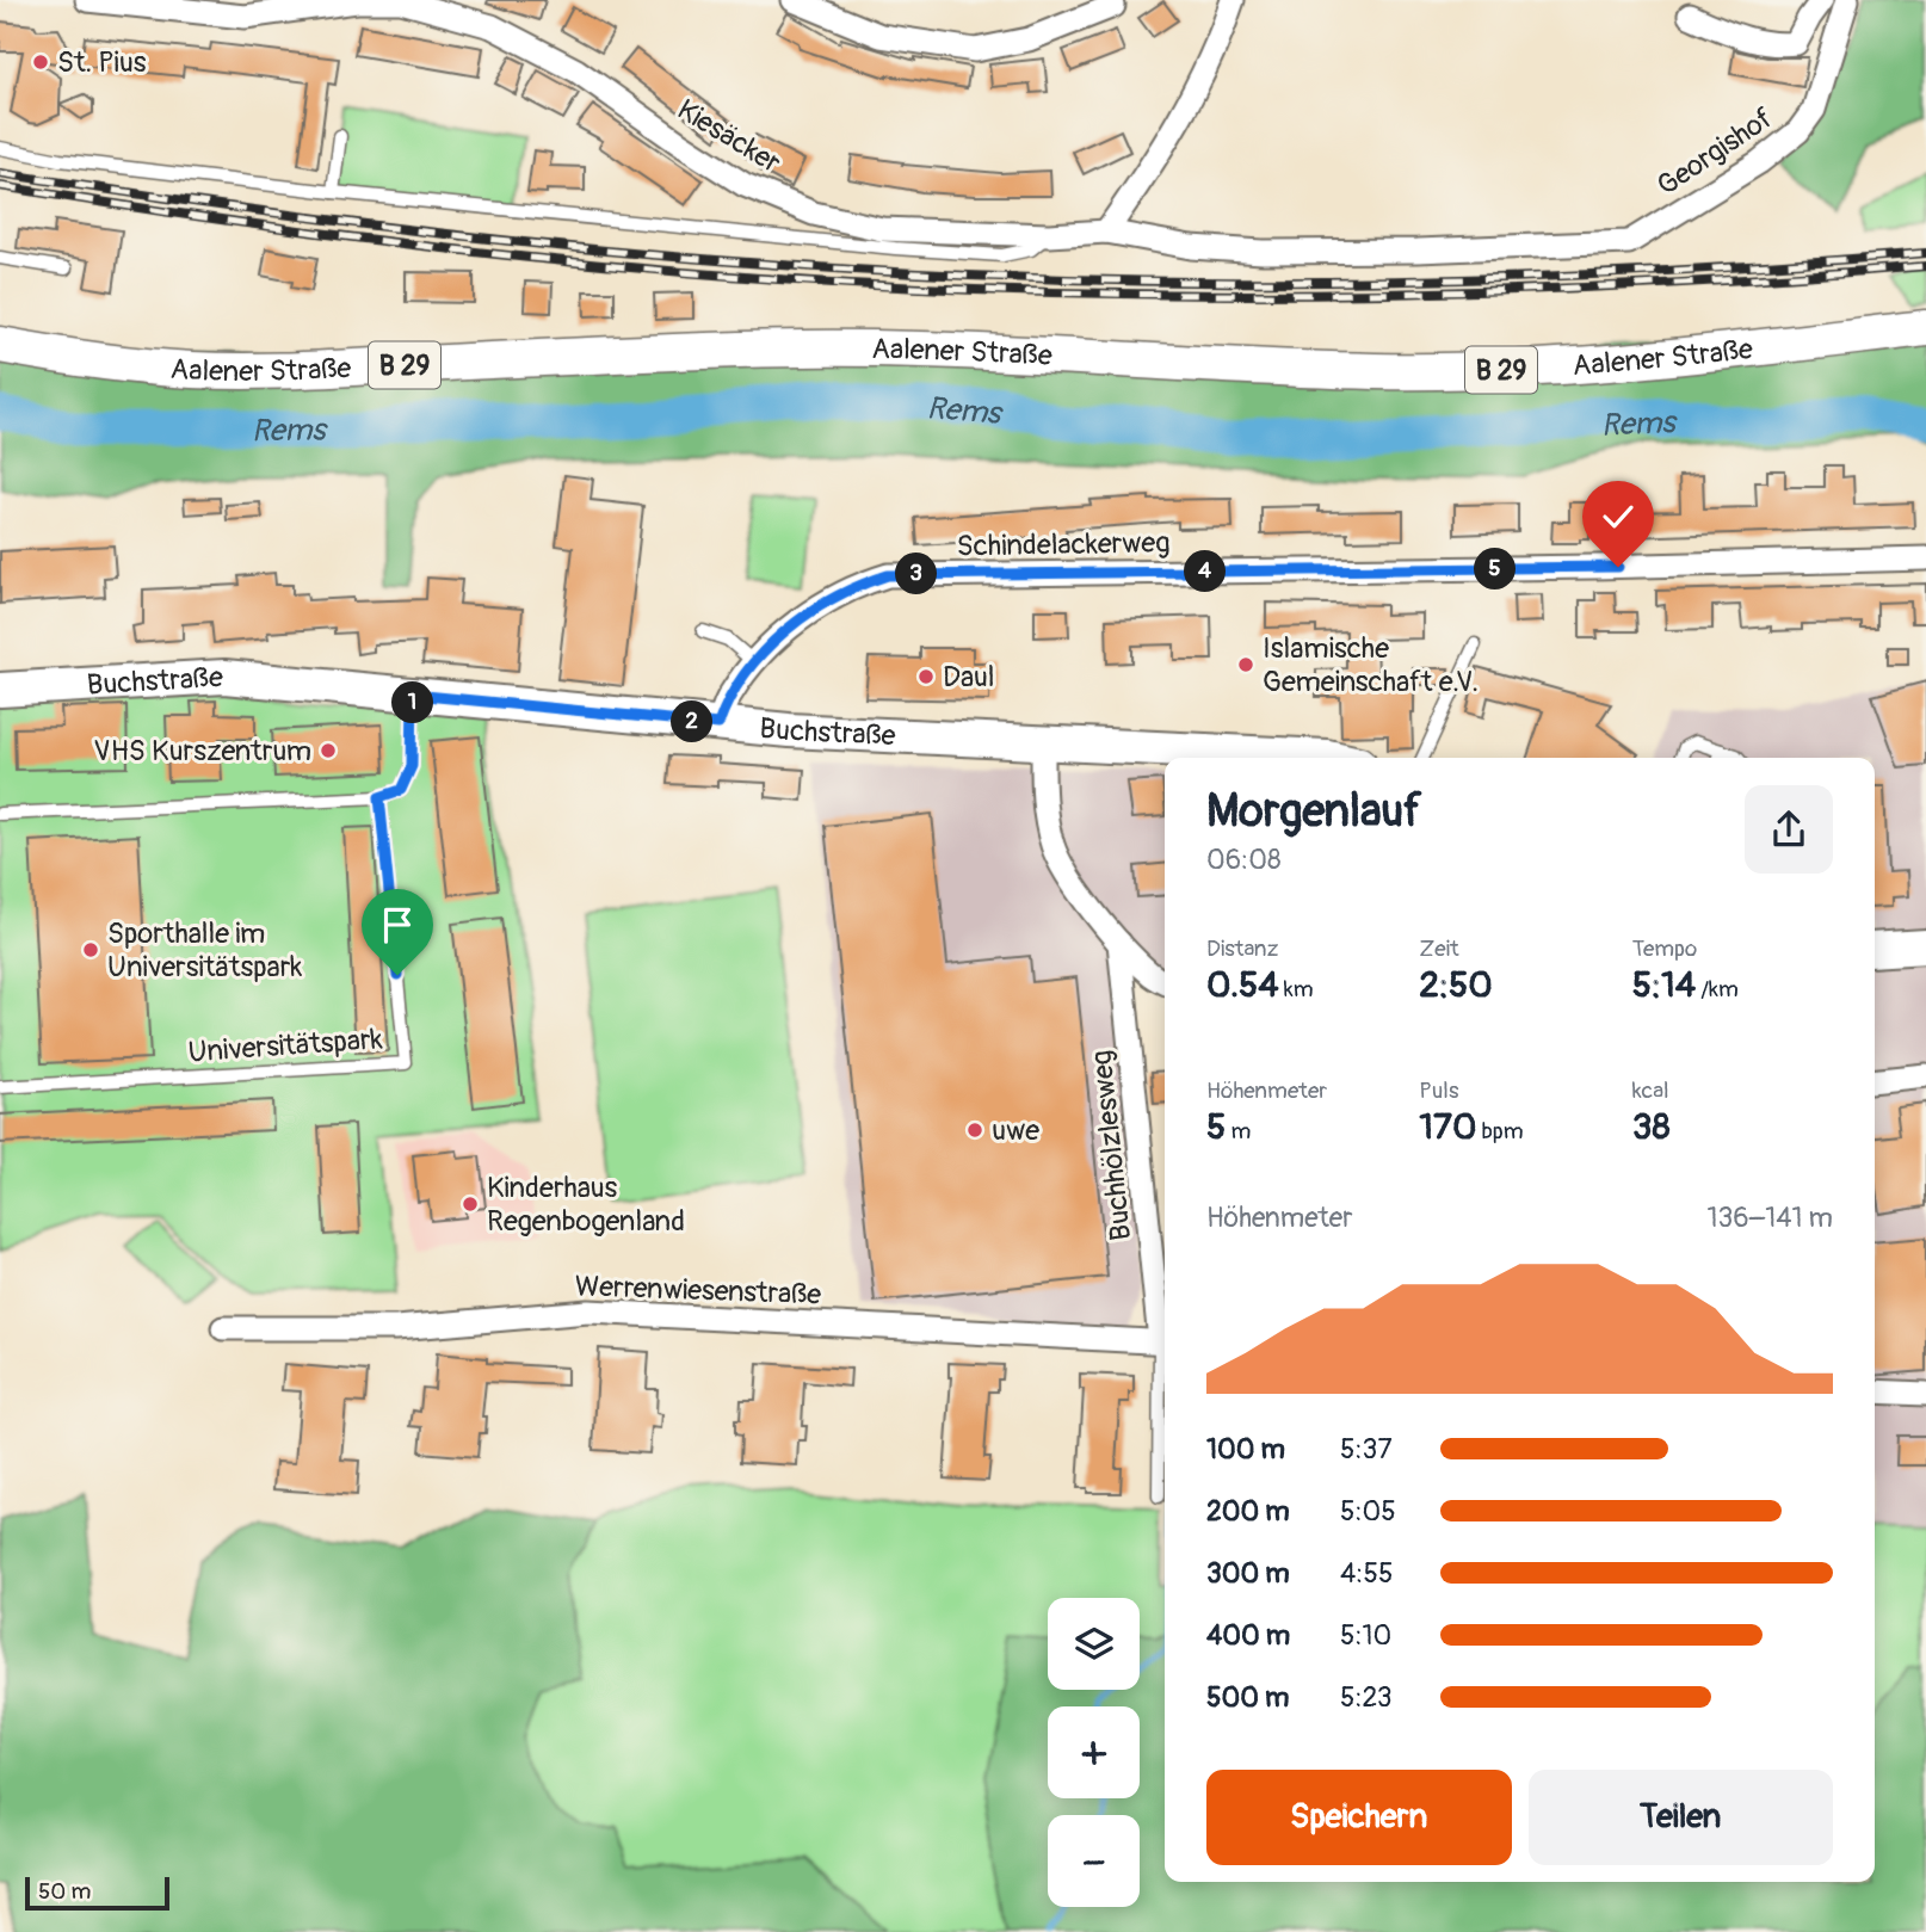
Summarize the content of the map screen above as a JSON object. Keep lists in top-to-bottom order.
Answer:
{
  "streets": {
    "main road": ["Aalener Straße", "B 29"],
    "street": [
      "Kiesäcker",
      "Georgishof",
      "Schindelackerweg",
      "Buchstraße",
      "Buchhölzlesweg",
      "Werrenwiesenstraße"
    ],
    "lane": ["Universitätspark"]
  },
  "crossings": [
    ["Kiesäcker", "Georgishof"],
    ["Schindelackerweg", "Buchstraße"]
  ],
  "water": ["Rems"],
  "places": [
    "St. Pius",
    "Islamische Gemeinschaft e.V.",
    "Daul",
    "VHS Kurszentrum",
    "Sporthalle im Universitätspark",
    "uwe",
    "Kinderhaus Regenbogenland"
  ],
  "scale_bar": "50 m",
  "page": {
    "pins": [
      "5",
      "4",
      "3",
      "1",
      "2"
    ],
    "heading": ["Morgenlauf", "06:08"],
    "stats": [
      ["Distanz", "0.54 km"],
      ["Zeit", "2:50"],
      ["Tempo", "5:14 /km"],
      ["Höhenmeter", "5 m"],
      ["Puls", "170 bpm"],
      ["kcal", "38"]
    ],
    "chart": ["Höhenmeter", "136–141 m"],
    "list": [
      {
        "name": "100 m",
        "note": "5:37"
      },
      {
        "name": "200 m",
        "note": "5:05"
      },
      {
        "name": "300 m",
        "note": "4:55"
      },
      {
        "name": "400 m",
        "note": "5:10"
      },
      {
        "name": "500 m",
        "note": "5:23"
      }
    ],
    "map_buttons": ["+", "−"],
    "buttons": ["Speichern", "Teilen"],
    "scale": "50 m"
  }
}
